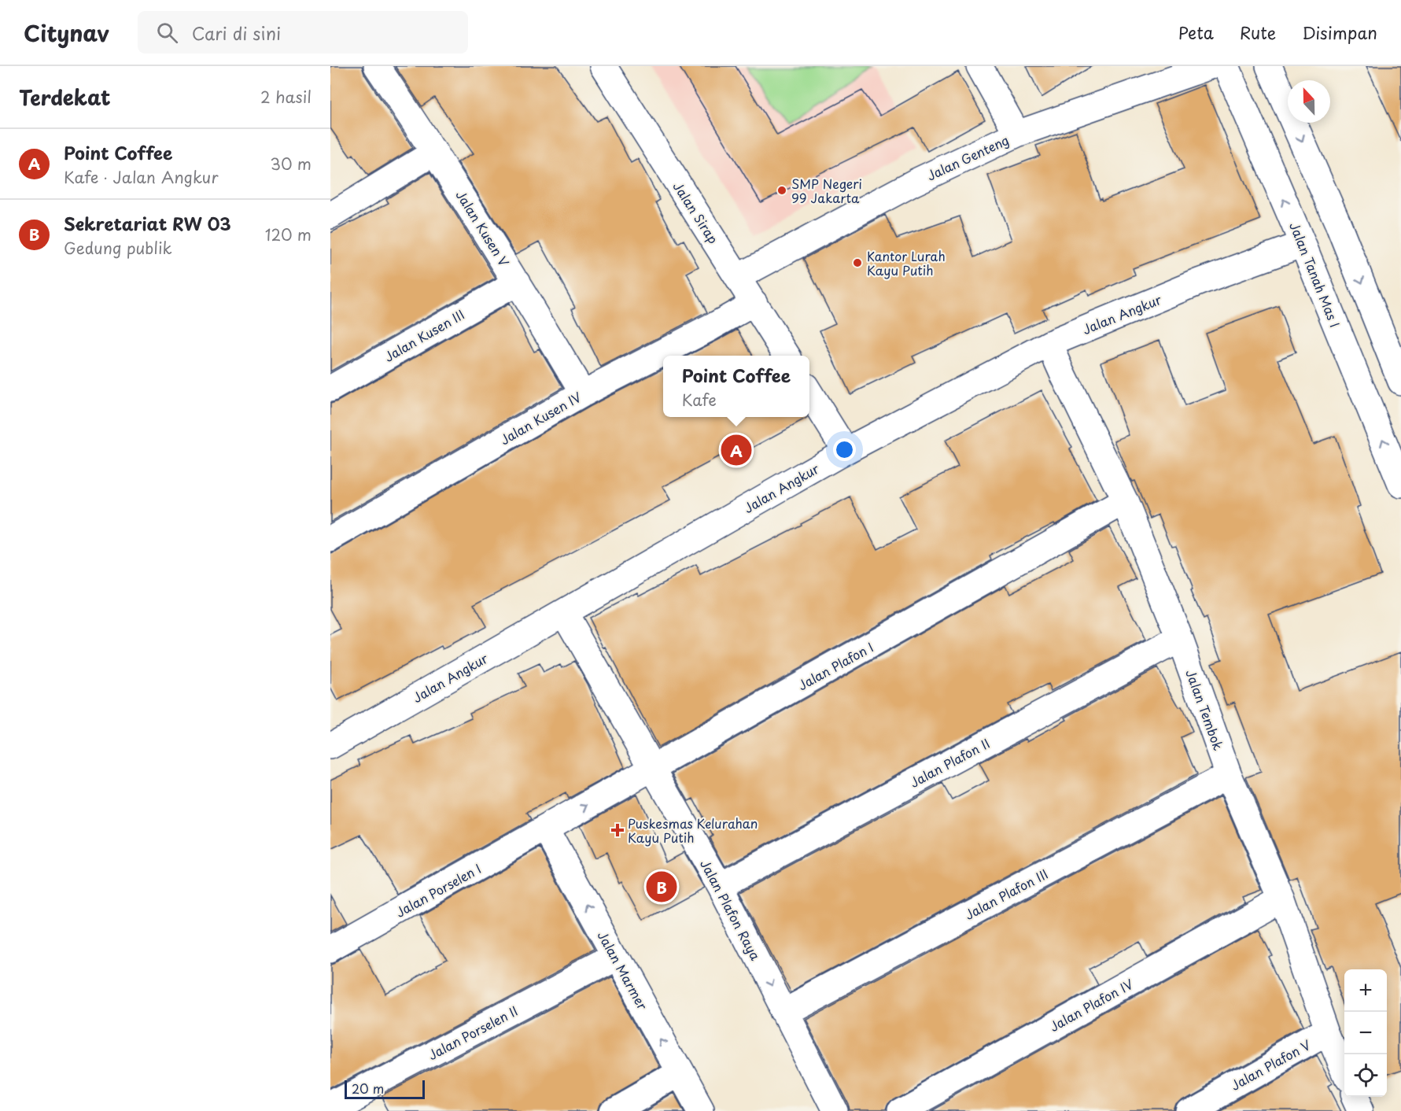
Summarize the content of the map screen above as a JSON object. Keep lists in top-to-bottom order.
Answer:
{
  "streets": {
    "street": [
      "Jalan Genteng",
      "Jalan Sirap",
      "Jalan Kusen V",
      "Jalan Tanah Mas I",
      "Jalan Angkur",
      "Jalan Kusen III",
      "Jalan Kusen IV",
      "Jalan Plafon I",
      "Jalan Tembok",
      "Jalan Plafon II",
      "Jalan Porselen I",
      "Jalan Plafon III",
      "Jalan Plafon Raya",
      "Jalan Marmer",
      "Jalan Plafon IV",
      "Jalan Porselen II",
      "Jalan Plafon V"
    ]
  },
  "crossings": [
    ["Jalan Genteng", "Jalan Sirap"],
    ["Jalan Sirap", "Jalan Kusen IV"],
    ["Jalan Kusen V", "Jalan Kusen III"],
    ["Jalan Kusen V", "Jalan Kusen IV"],
    ["Jalan Tanah Mas I", "Jalan Angkur"],
    ["Jalan Angkur", "Jalan Tembok"],
    ["Jalan Angkur", "Jalan Plafon Raya"],
    ["Jalan Plafon I", "Jalan Tembok"],
    ["Jalan Plafon I", "Jalan Porselen I"],
    ["Jalan Plafon I", "Jalan Plafon Raya"],
    ["Jalan Plafon I", "Jalan Marmer"],
    ["Jalan Tembok", "Jalan Plafon II"],
    ["Jalan Tembok", "Jalan Plafon III"],
    ["Jalan Tembok", "Jalan Plafon IV"],
    ["Jalan Tembok", "Jalan Plafon V"],
    ["Jalan Plafon II", "Jalan Plafon Raya"],
    ["Jalan Porselen I", "Jalan Marmer"],
    ["Jalan Plafon III", "Jalan Plafon Raya"],
    ["Jalan Marmer", "Jalan Porselen II"]
  ],
  "one_way": ["Jalan Marmer"],
  "places": {
    "other": ["SMP Negeri 99 Jakarta", "Kantor Lurah Kayu Putih"],
    "health": ["Puskesmas Kelurahan Kayu Putih"]
  },
  "scale_bar": "20 m",
  "north": "top",
  "page": {
    "header": "Citynav",
    "search": "Cari di sini",
    "nav": ["Peta", "Rute", "Disimpan"],
    "heading": ["Terdekat", "2 hasil"],
    "list": [
      {
        "mark": "A",
        "name": "Point Coffee",
        "note": "Kafe · Jalan Angkur",
        "value": "30 m"
      },
      {
        "mark": "B",
        "name": "Sekretariat RW 03",
        "note": "Gedung publik",
        "value": "120 m"
      }
    ],
    "popup": ["Point Coffee", "Kafe"],
    "pins": ["A", "B"],
    "map_buttons": ["+", "−"],
    "scale": "20 m"
  }
}
